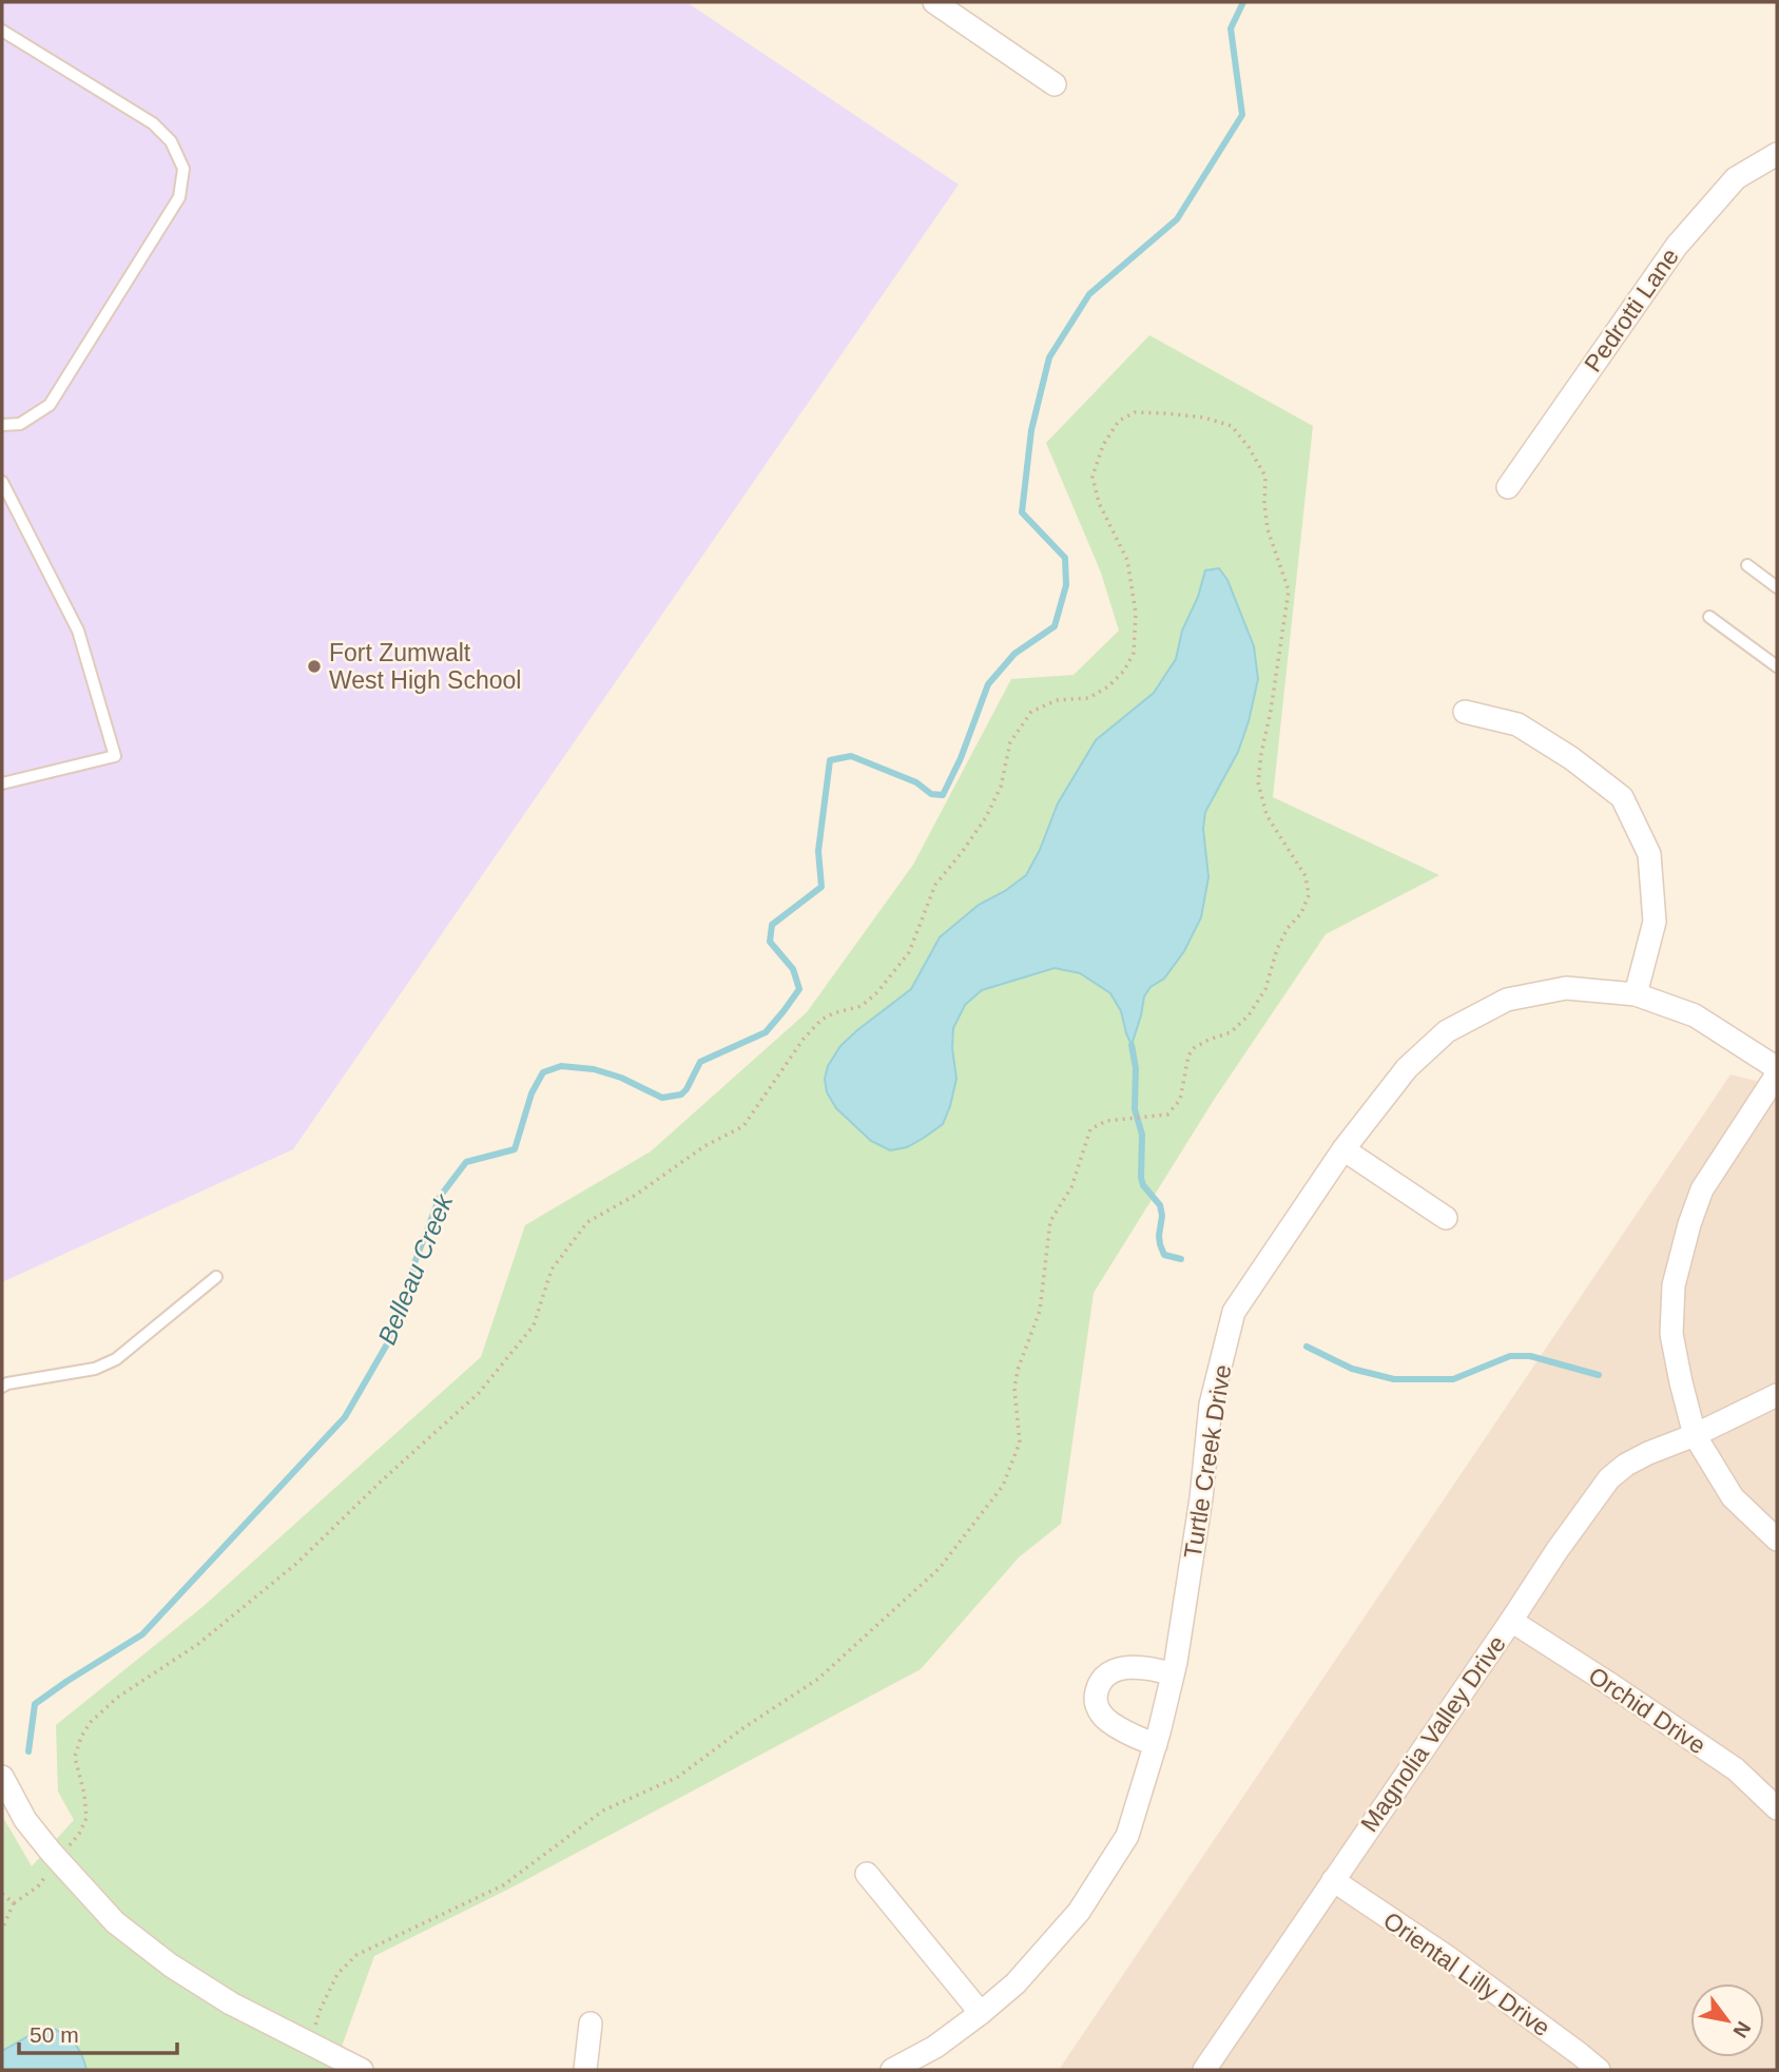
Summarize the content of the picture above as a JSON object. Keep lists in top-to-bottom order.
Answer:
{
  "streets": {
    "street": [
      "Pedrotti Lane",
      "Turtle Creek Drive",
      "Orchid Drive",
      "Magnolia Valley Drive",
      "Oriental Lilly Drive"
    ]
  },
  "crossings": [
    ["Orchid Drive", "Magnolia Valley Drive"],
    ["Magnolia Valley Drive", "Oriental Lilly Drive"]
  ],
  "water": ["Belleau Creek"],
  "places": ["Fort Zumwalt West High School"],
  "scale_bar": "50 m",
  "north": "bottom right"
}
